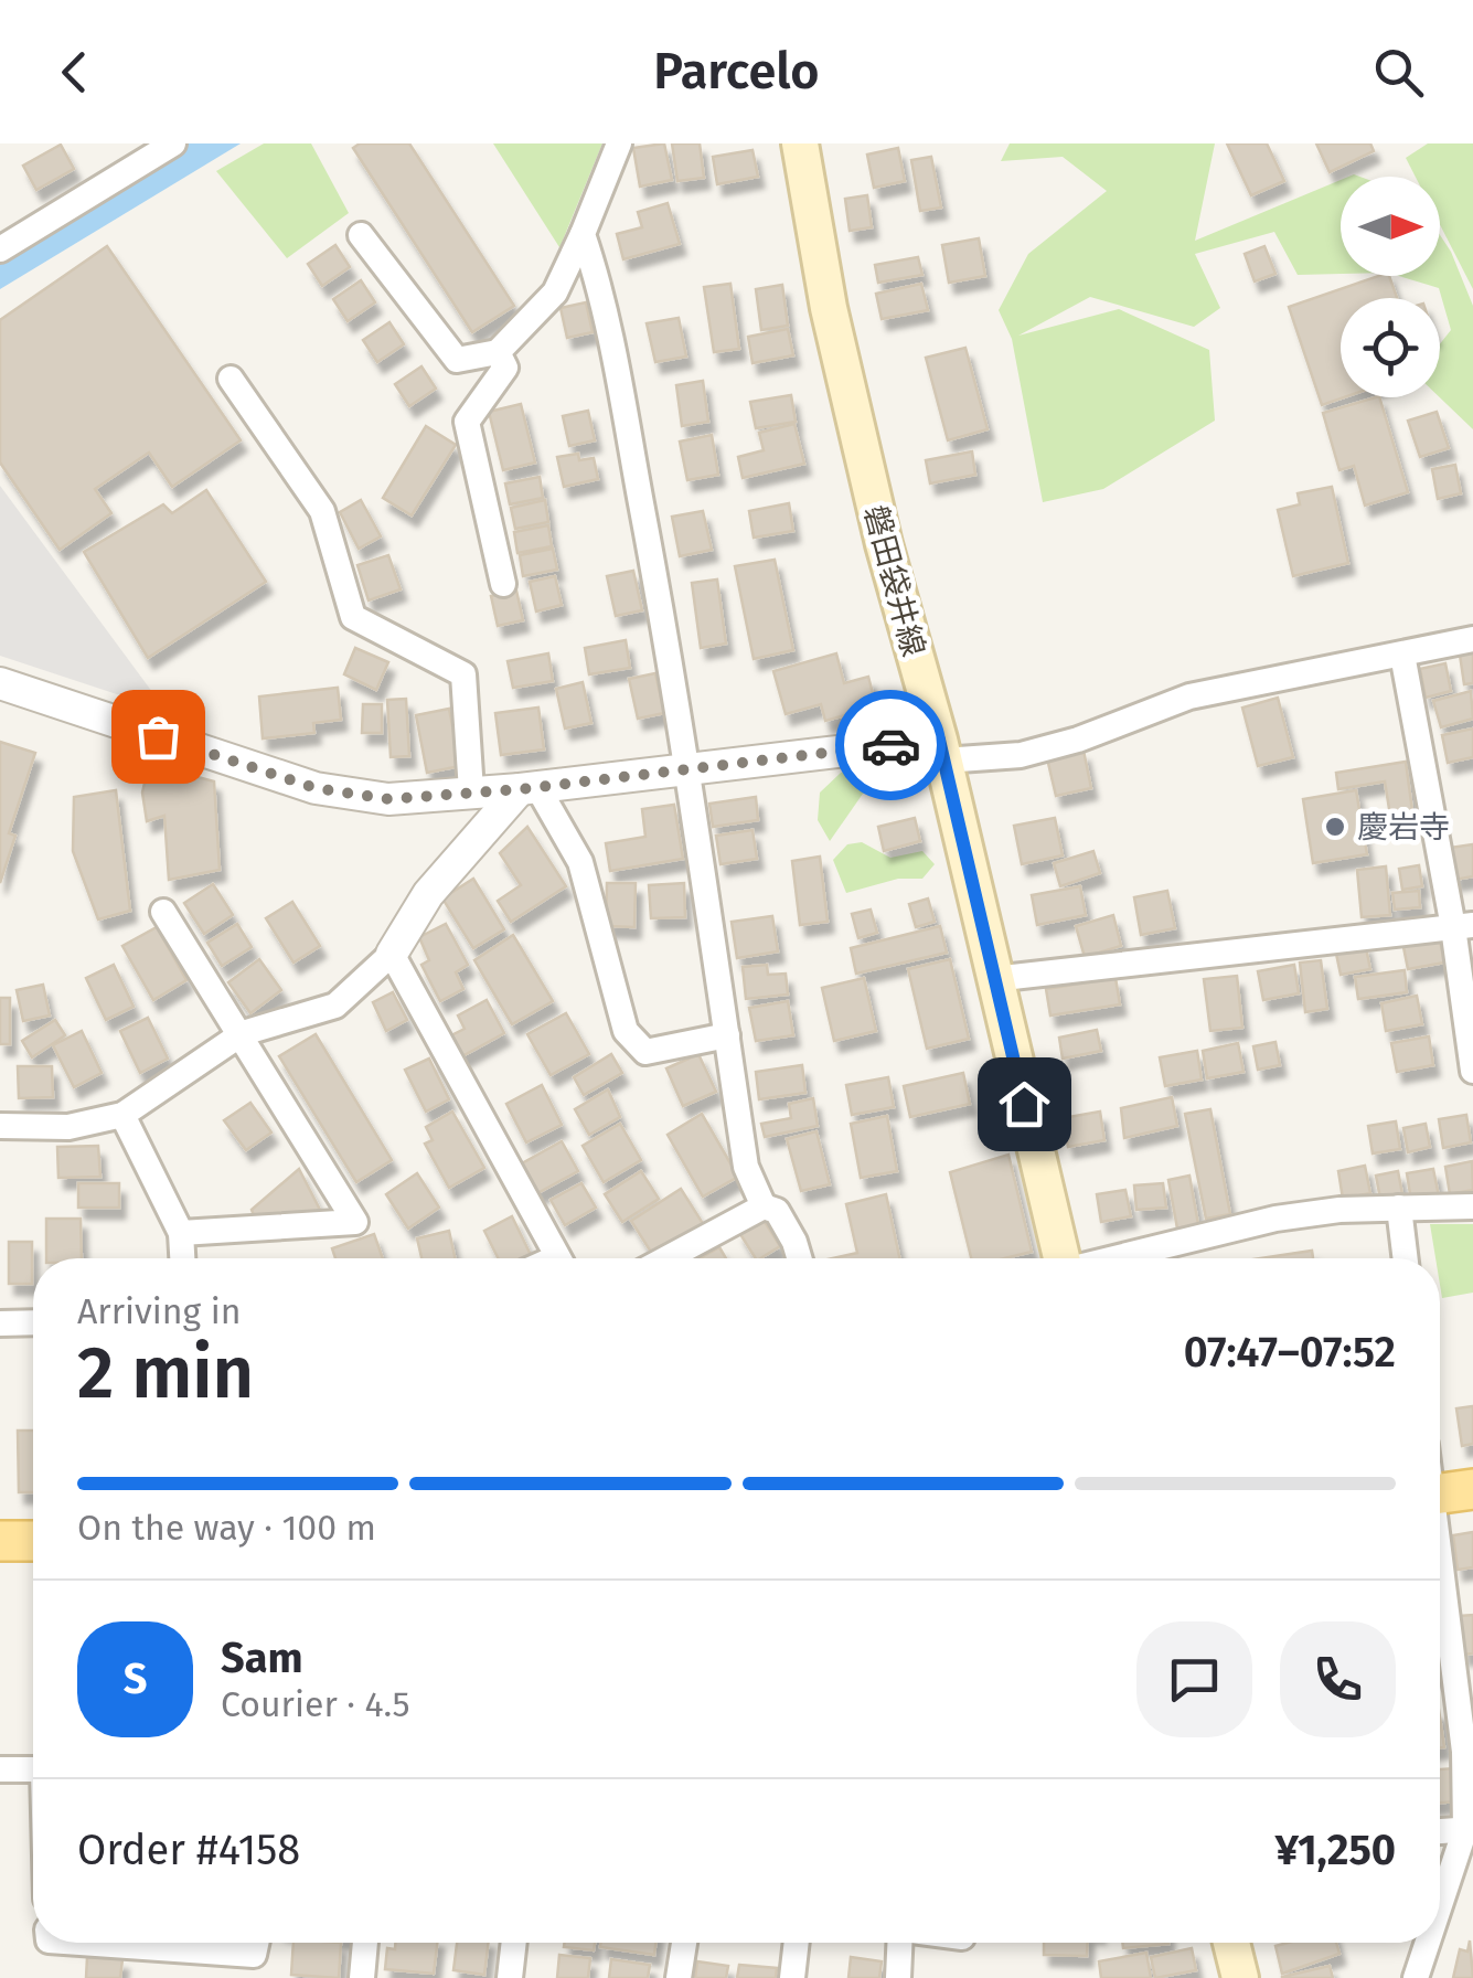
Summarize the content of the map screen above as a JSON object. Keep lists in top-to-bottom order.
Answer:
{
  "streets": {
    "main road": ["磐田袋井線"]
  },
  "places": ["慶岩寺"],
  "north": "right",
  "page": {
    "header": "Parcelo",
    "heading": ["2 min", "Arriving in", "07:47–07:52"],
    "panel": [
      "Sam",
      "Courier · 4.5",
      "Order #4158",
      "¥1,250"
    ],
    "bar": "On the way · 100 m",
    "round": "S"
  }
}
